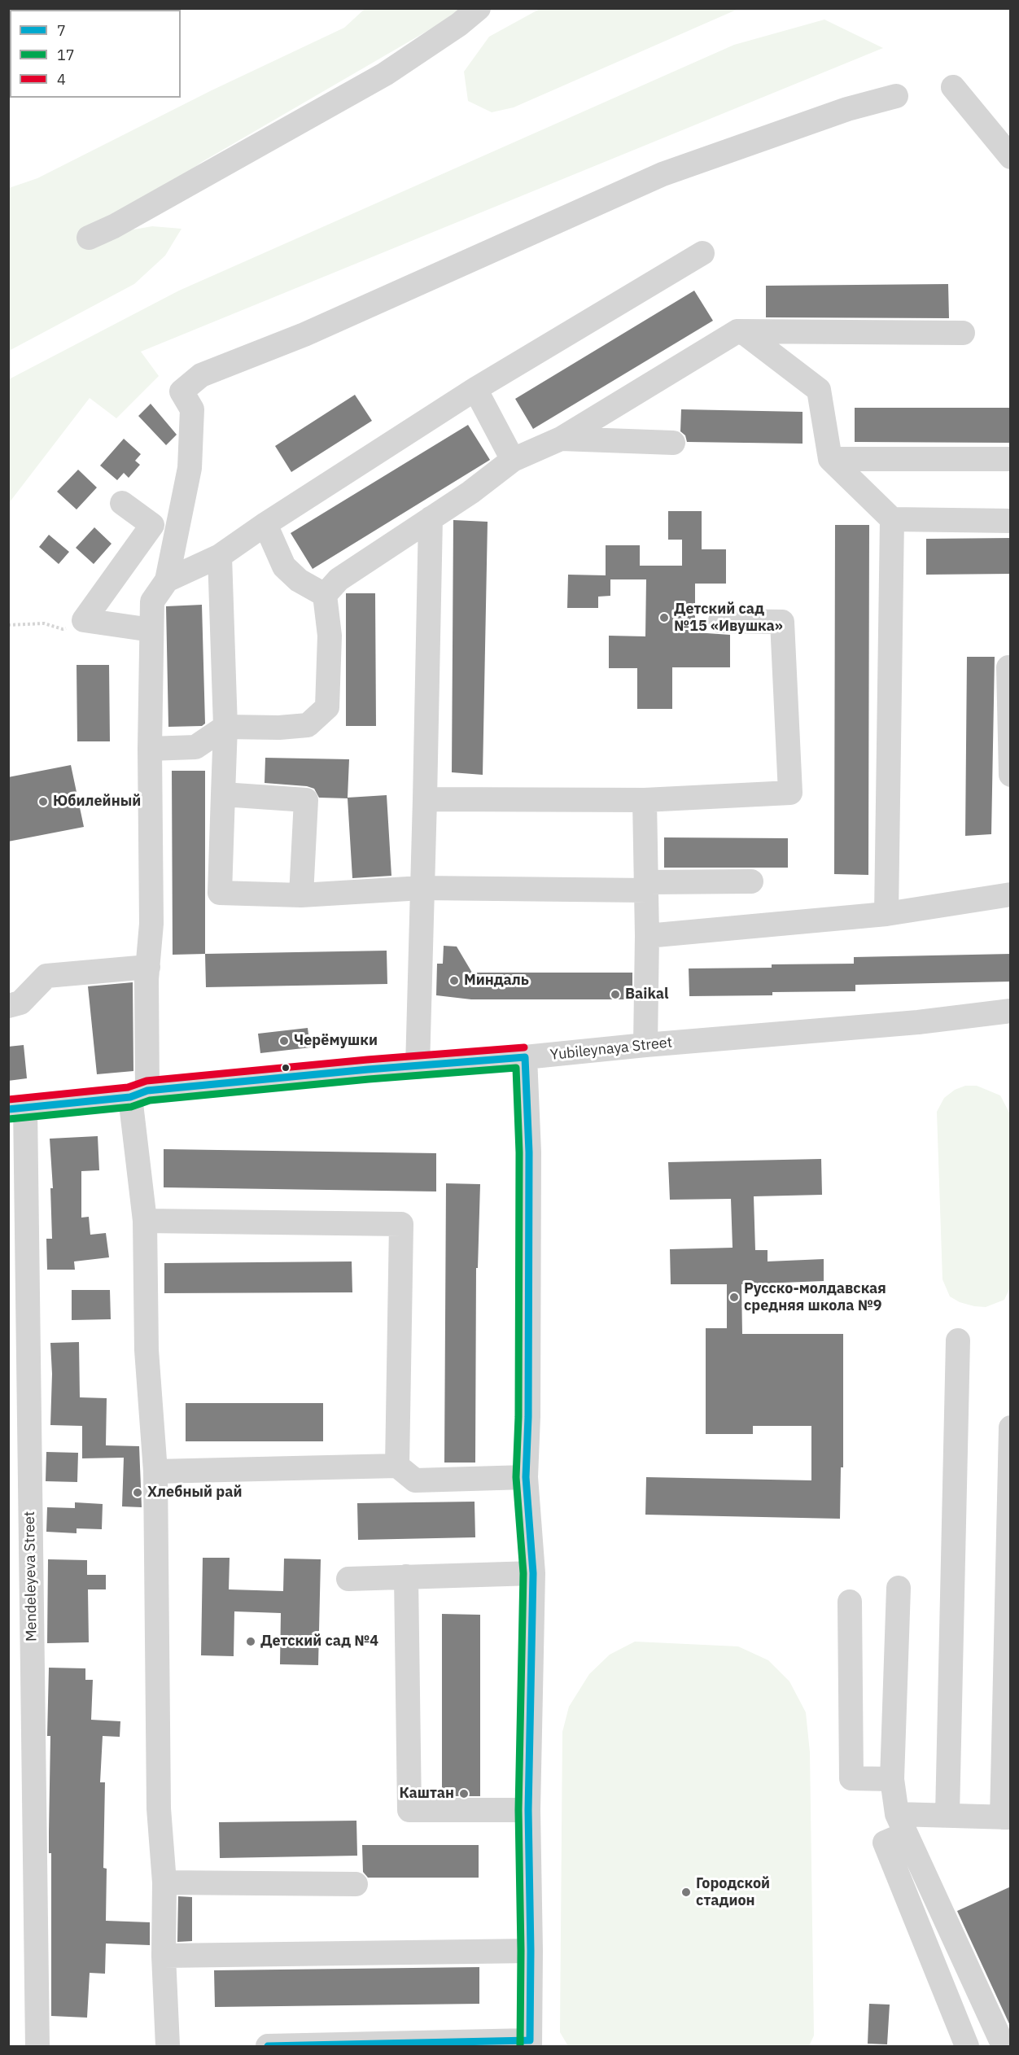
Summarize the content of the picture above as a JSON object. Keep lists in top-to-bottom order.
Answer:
{
  "streets": {
    "street": ["Yubileynaya Street", "Mendeleyeva Street"]
  },
  "crossings": [
    ["Yubileynaya Street", "Mendeleyeva Street"]
  ],
  "places": [
    "Детский сад №15 «Ивушка»",
    "Юбилейный",
    "Миндаль",
    "Baikal",
    "Черёмушки",
    "Русско-молдавская средняя школа №9",
    "Хлебный рай",
    "Детский сад №4",
    "Каштан",
    "Городской стадион"
  ],
  "lines": ["transit line 4", "transit line 7", "transit line 17"],
  "legend": ["7", "17", "4"]
}
